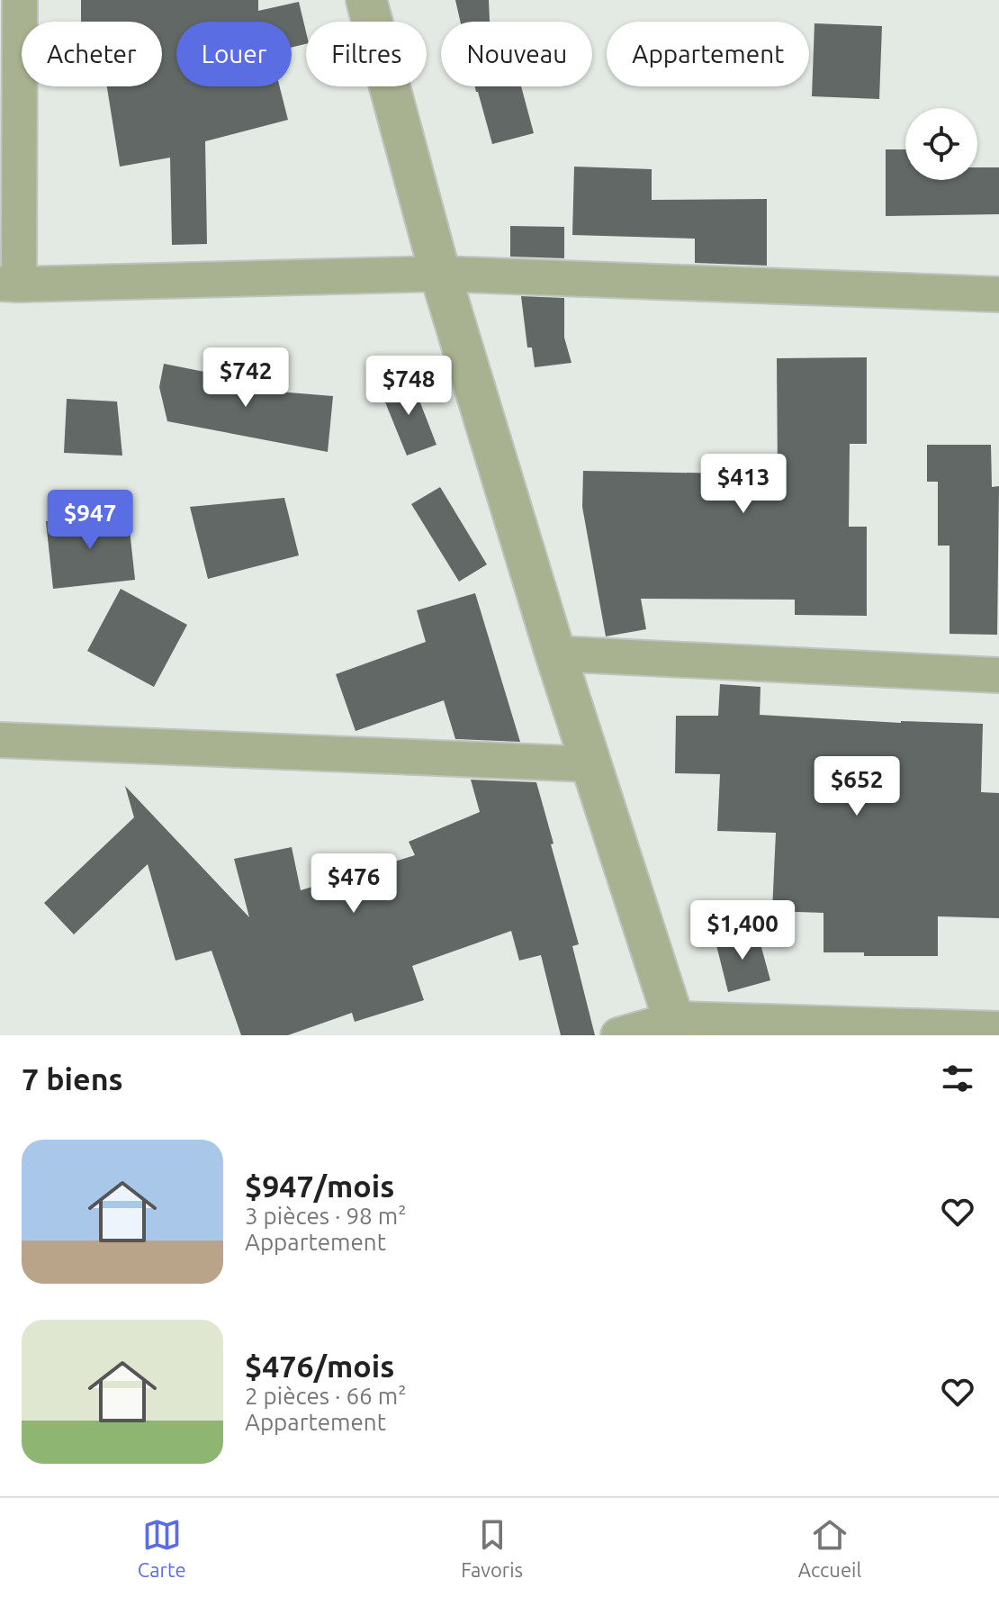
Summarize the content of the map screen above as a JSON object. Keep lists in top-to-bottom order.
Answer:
{
  "page": {
    "chip": [
      "Acheter",
      "Louer",
      "Filtres",
      "Nouveau",
      "Appartement"
    ],
    "price": [
      "$742",
      "$748",
      "$413",
      "$947",
      "$652",
      "$476",
      "$1,400"
    ],
    "heading": "7 biens",
    "list": [
      {
        "name": "$947/mois",
        "note": "3 pièces · 98 m² · Appartement"
      },
      {
        "name": "$476/mois",
        "note": "2 pièces · 66 m² · Appartement"
      }
    ],
    "tabs": ["Carte", "Favoris", "Accueil"]
  }
}
